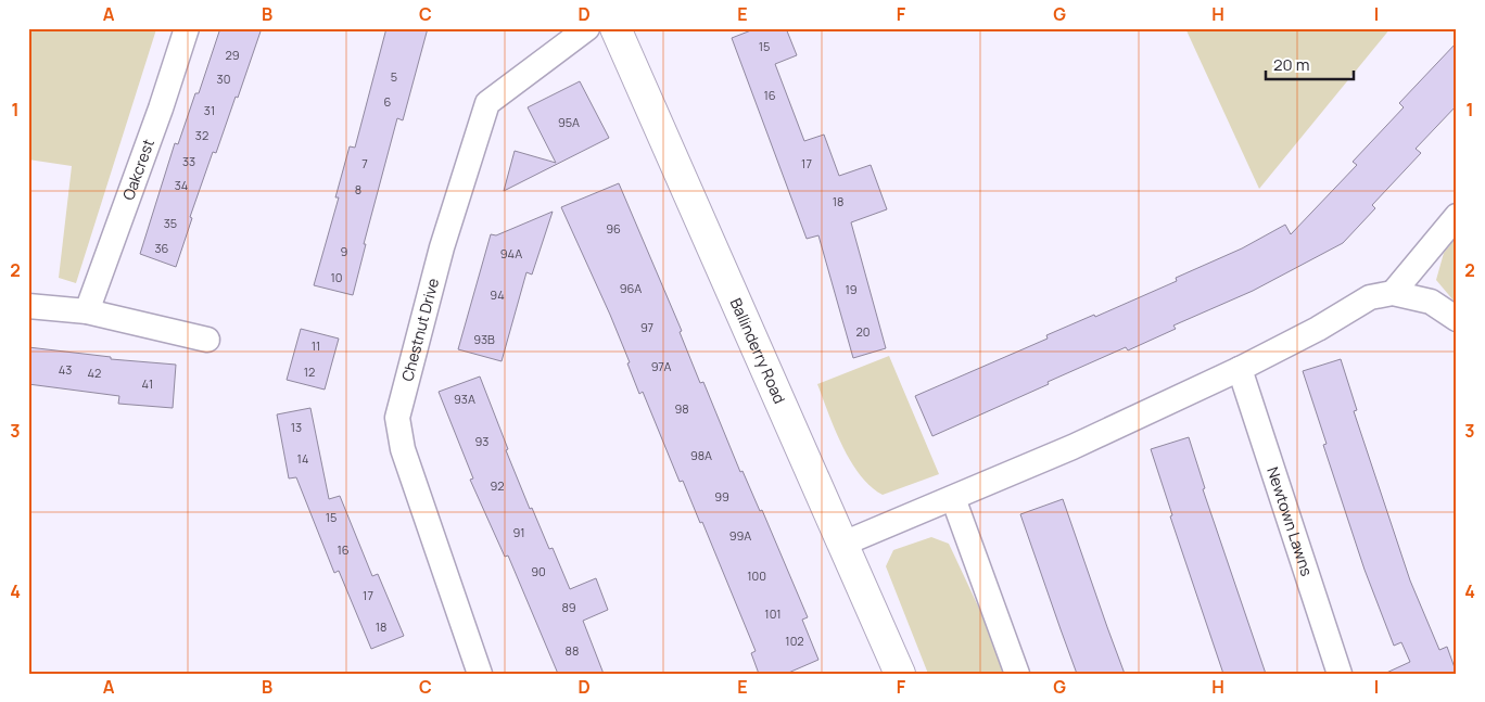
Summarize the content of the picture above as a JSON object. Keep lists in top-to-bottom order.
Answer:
{
  "streets": {
    "street": [
      "Oakcrest",
      "Chestnut Drive",
      "Ballinderry Road",
      "Newtown Lawns"
    ]
  },
  "house_numbers": [
    "15",
    "29",
    "5",
    "30",
    "16",
    "6",
    "31",
    "95A",
    "32",
    "33",
    "7",
    "17",
    "34",
    "8",
    "18",
    "35",
    "96",
    "36",
    "9",
    "94A",
    "10",
    "96A",
    "19",
    "94",
    "97",
    "20",
    "93B",
    "11",
    "97A",
    "43",
    "12",
    "42",
    "41",
    "93A",
    "98",
    "13",
    "93",
    "98A",
    "14",
    "92",
    "99",
    "15",
    "91",
    "99A",
    "16",
    "90",
    "100",
    "17",
    "89",
    "101",
    "18",
    "102",
    "88"
  ],
  "scale_bar": "20 m",
  "grid": {
    "columns": [
      "A",
      "B",
      "C",
      "D",
      "E",
      "F",
      "G",
      "H",
      "I"
    ],
    "rows": [
      "1",
      "2",
      "3",
      "4"
    ]
  }
}
